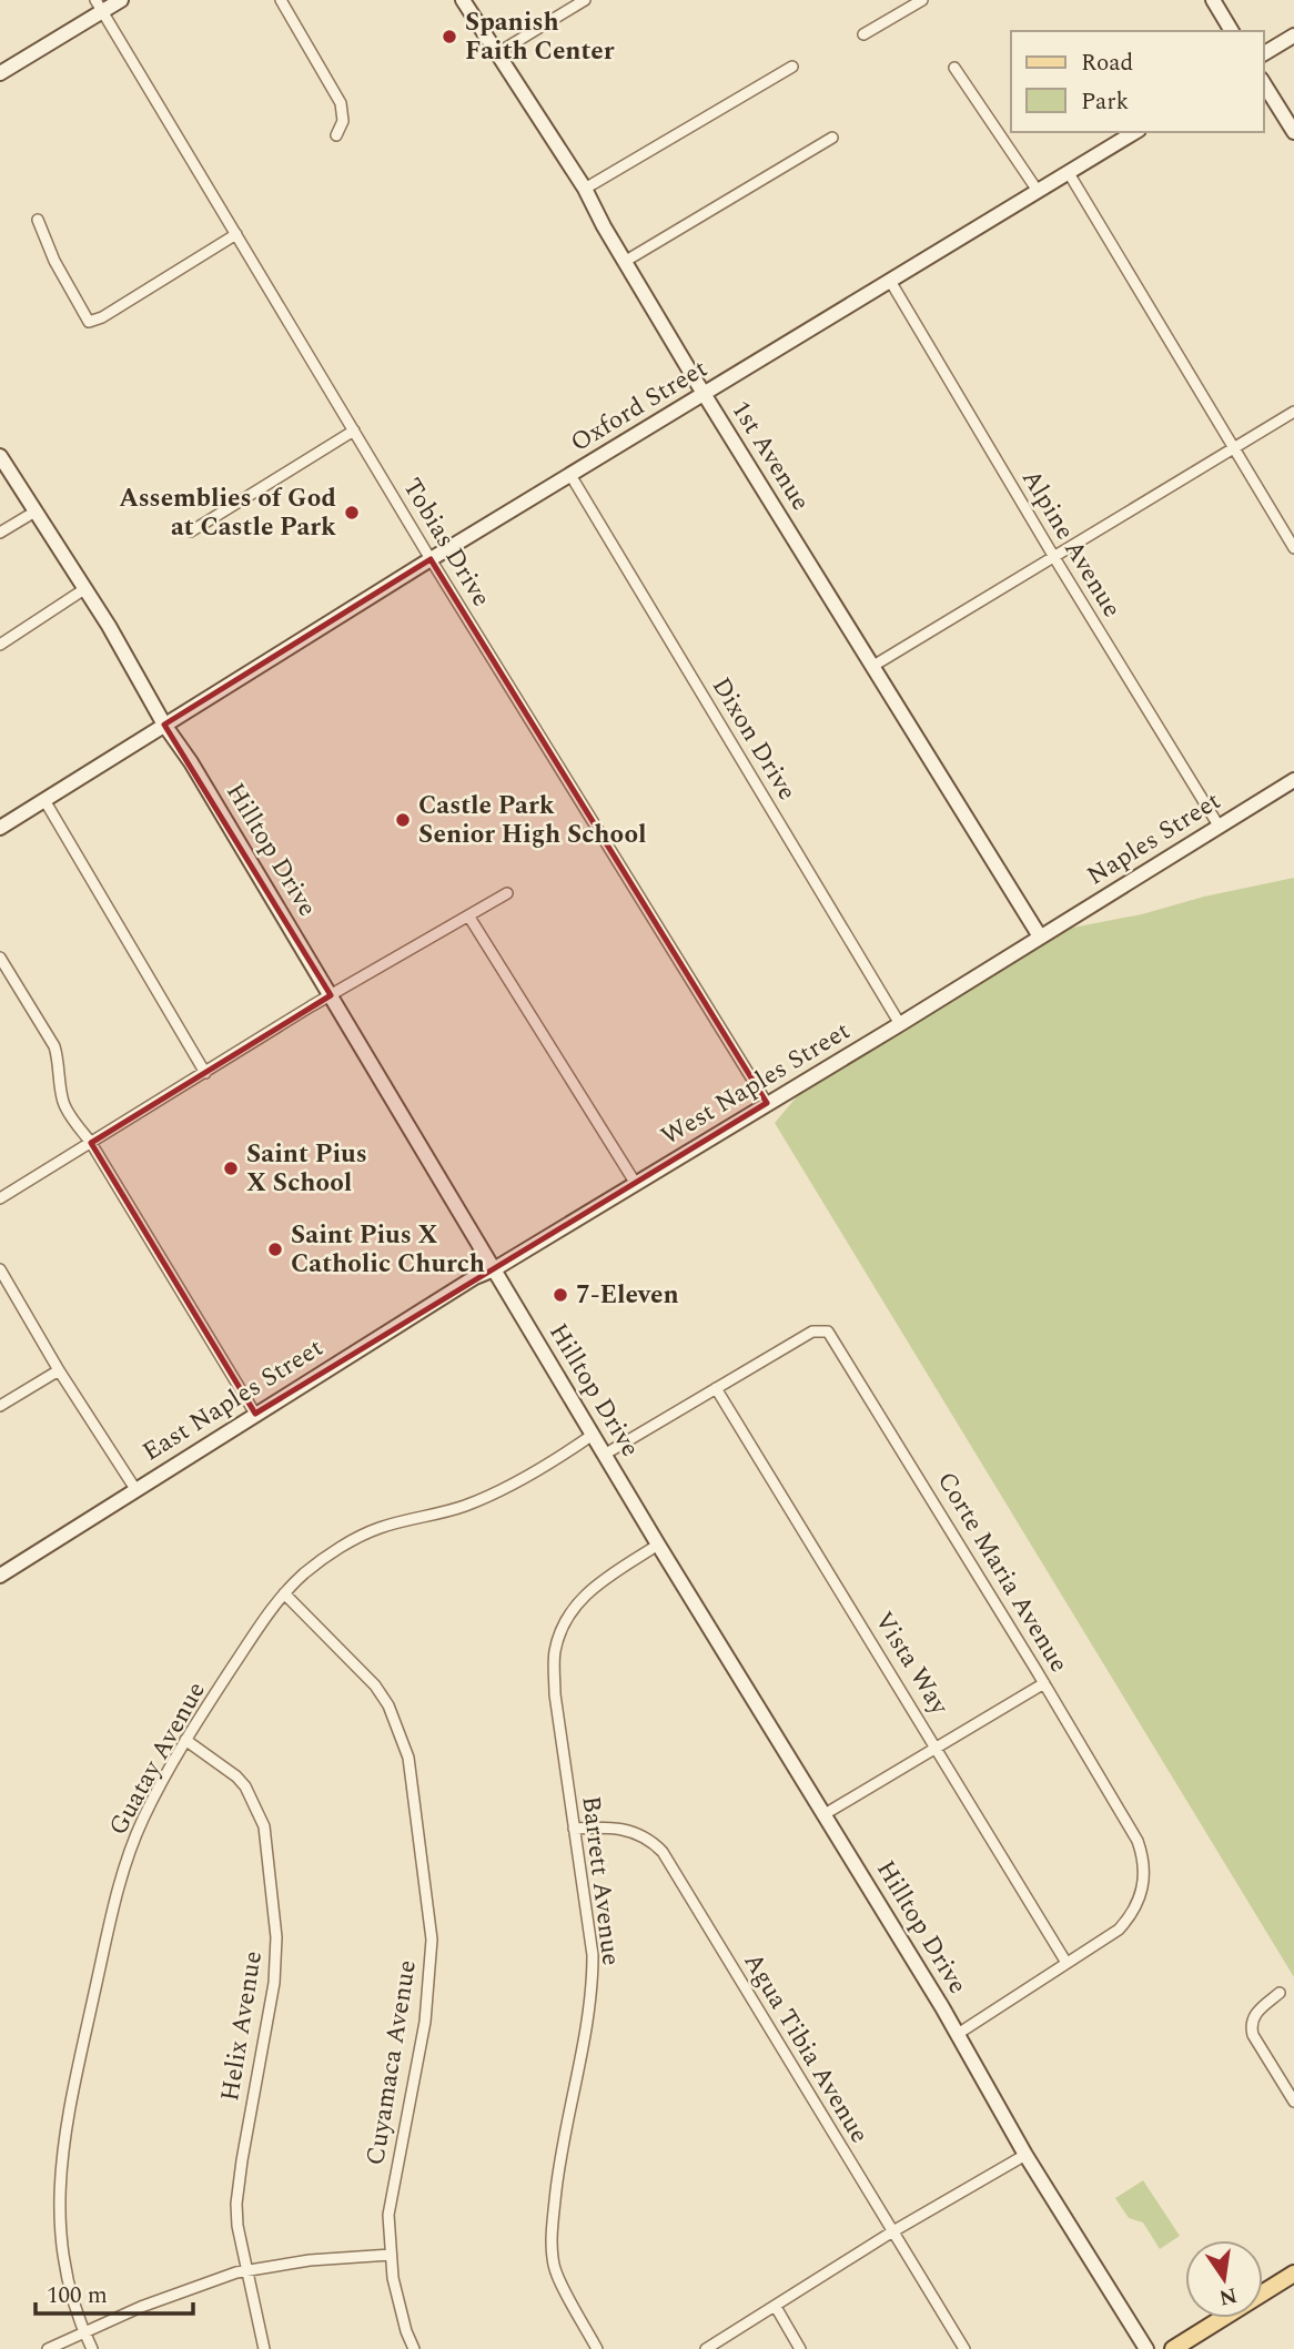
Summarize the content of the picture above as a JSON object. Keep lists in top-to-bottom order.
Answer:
{
  "streets": {
    "street": [
      "Oxford Street",
      "1st Avenue",
      "Tobias Drive",
      "Alpine Avenue",
      "Dixon Drive",
      "Naples Street",
      "Hilltop Drive",
      "West Naples Street",
      "East Naples Street",
      "Corte Maria Avenue",
      "Vista Way",
      "Guatay Avenue",
      "Barrett Avenue",
      "Helix Avenue",
      "Agua Tibia Avenue",
      "Cuyamaca Avenue"
    ]
  },
  "crossings": [
    ["Oxford Street", "1st Avenue"],
    ["Oxford Street", "Tobias Drive"],
    ["Oxford Street", "Alpine Avenue"],
    ["Oxford Street", "Dixon Drive"],
    ["Oxford Street", "Hilltop Drive"],
    ["1st Avenue", "Naples Street"],
    ["1st Avenue", "West Naples Street"],
    ["Tobias Drive", "West Naples Street"],
    ["Alpine Avenue", "Naples Street"],
    ["Dixon Drive", "West Naples Street"],
    ["Naples Street", "West Naples Street"],
    ["Hilltop Drive", "West Naples Street"],
    ["Hilltop Drive", "East Naples Street"],
    ["Hilltop Drive", "Corte Maria Avenue"],
    ["Hilltop Drive", "Guatay Avenue"],
    ["Hilltop Drive", "Barrett Avenue"],
    ["West Naples Street", "East Naples Street"],
    ["Corte Maria Avenue", "Vista Way"],
    ["Guatay Avenue", "Helix Avenue"],
    ["Guatay Avenue", "Cuyamaca Avenue"],
    ["Barrett Avenue", "Agua Tibia Avenue"]
  ],
  "places": [
    "Spanish Faith Center",
    "Assemblies of God at Castle Park",
    "Castle Park Senior High School",
    "Saint Pius X School",
    "Saint Pius X Catholic Church",
    "7-Eleven"
  ],
  "legend": ["Road", "Park"],
  "scale_bar": "100 m",
  "north": "bottom"
}
